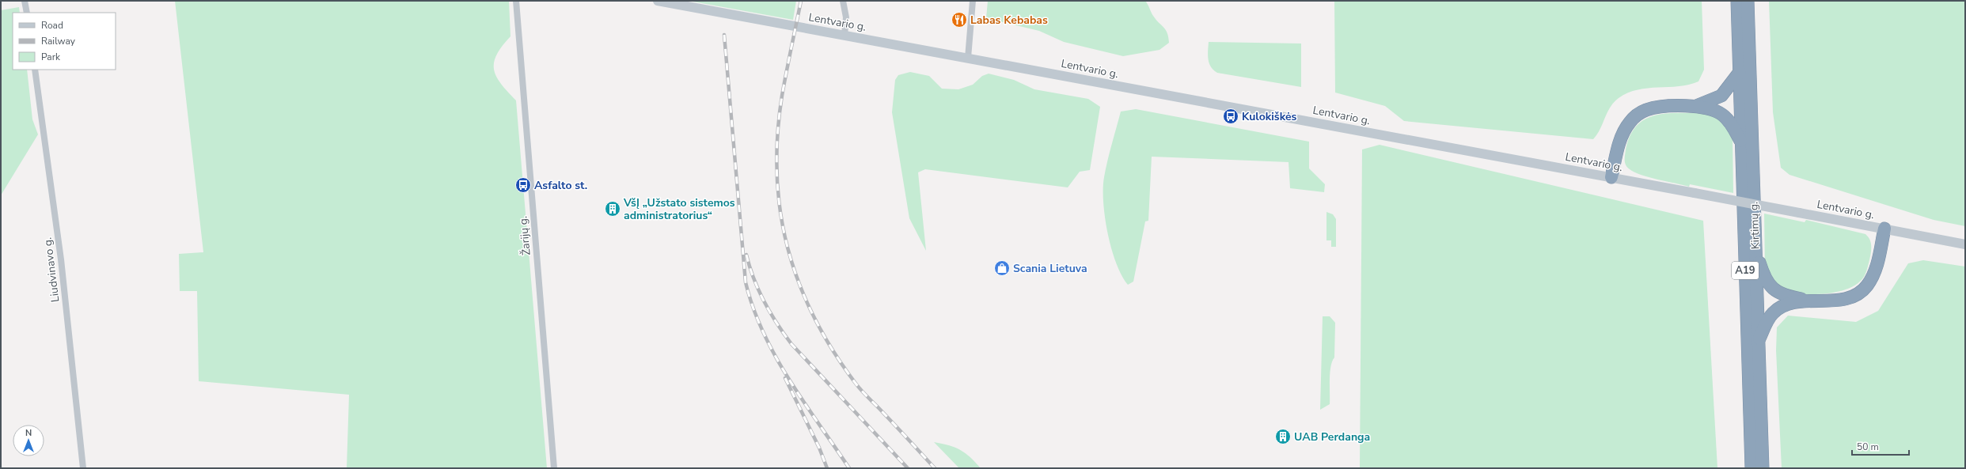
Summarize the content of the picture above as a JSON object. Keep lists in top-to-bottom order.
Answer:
{
  "streets": {
    "highway": ["Kirtimų g.", "A19"],
    "main road": ["Lentvario g."],
    "street": ["Žarijų g.", "Liudvinavo g."]
  },
  "places": {
    "restaurant": ["Labas Kebabas"],
    "bus stop": ["Kulokiškės", "Asfalto st."],
    "building": ["VšĮ „Užstato sistemos administratorius“", "UAB Perdanga"],
    "shop": ["Scania Lietuva"]
  },
  "legend": ["Road", "Railway", "Park"],
  "scale_bar": "50 m",
  "north": "top"
}
